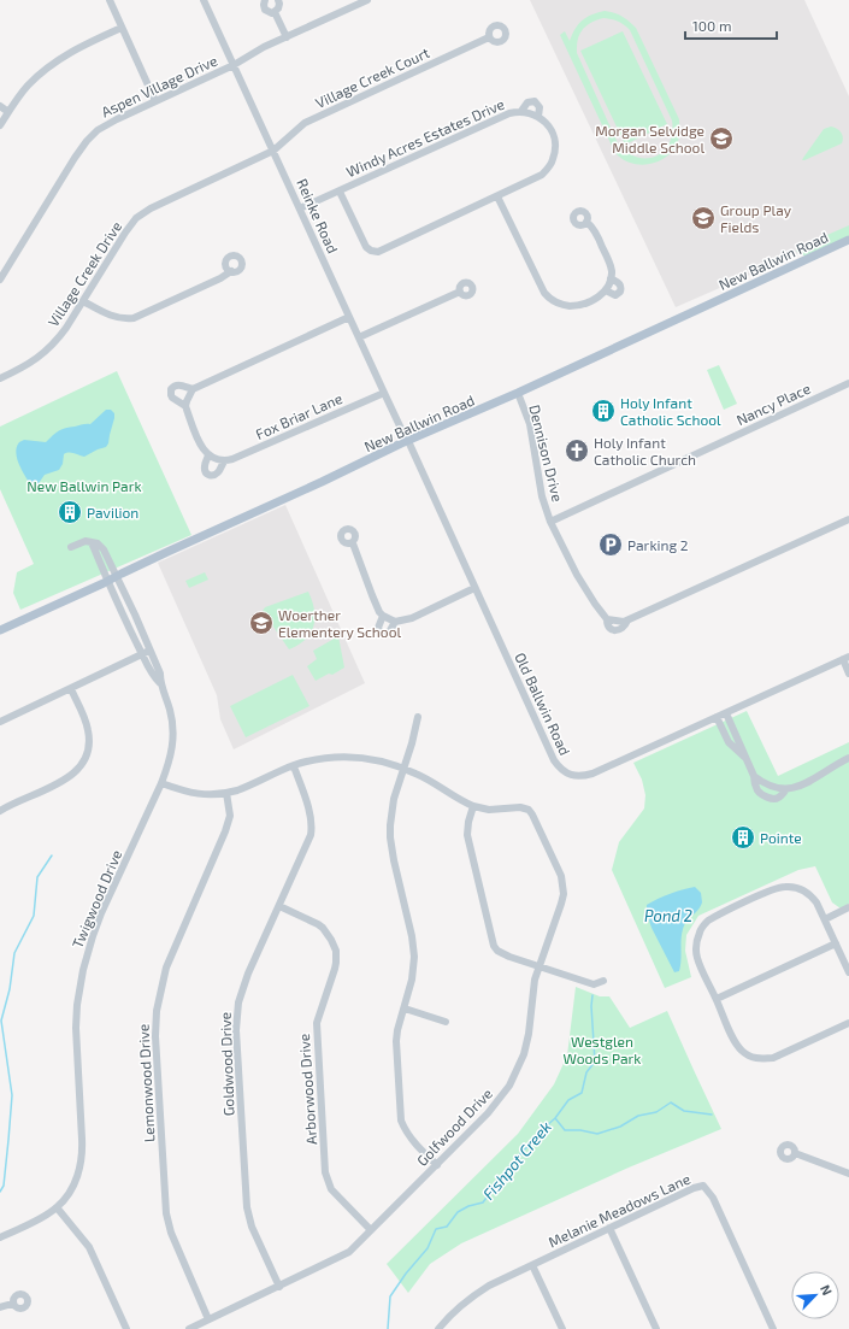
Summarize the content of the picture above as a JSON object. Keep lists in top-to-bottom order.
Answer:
{
  "streets": {
    "main road": ["New Ballwin Road"],
    "street": [
      "Village Creek Court",
      "Aspen Village Drive",
      "Windy Acres Estates Drive",
      "Reinke Road",
      "Village Creek Drive",
      "Nancy Place",
      "Fox Briar Lane",
      "Dennison Drive",
      "Old Ballwin Road",
      "Twigwood Drive",
      "Goldwood Drive",
      "Lemonwood Drive",
      "Arborwood Drive",
      "Golfwood Drive",
      "Melanie Meadows Lane"
    ]
  },
  "crossings": [
    ["Village Creek Court", "Reinke Road"],
    ["Village Creek Court", "Village Creek Drive"],
    ["Aspen Village Drive", "Reinke Road"],
    ["Windy Acres Estates Drive", "Reinke Road"],
    ["Reinke Road", "New Ballwin Road"],
    ["Reinke Road", "Village Creek Drive"],
    ["Reinke Road", "Fox Briar Lane"],
    ["Reinke Road", "Old Ballwin Road"],
    ["New Ballwin Road", "Dennison Drive"],
    ["New Ballwin Road", "Old Ballwin Road"],
    ["New Ballwin Road", "Twigwood Drive"],
    ["Nancy Place", "Dennison Drive"],
    ["Goldwood Drive", "Arborwood Drive"],
    ["Goldwood Drive", "Golfwood Drive"],
    ["Lemonwood Drive", "Golfwood Drive"],
    ["Arborwood Drive", "Golfwood Drive"]
  ],
  "water": ["Pond 2", "Fishpot Creek"],
  "parks": ["New Ballwin Park", "Westglen Woods Park"],
  "places": {
    "school or university": ["Morgan Selvidge Middle School", "Group Play Fields", "Woerther Elementery School"],
    "building": ["Holy Infant Catholic School", "Pavilion", "Pointe"],
    "church": ["Holy Infant Catholic Church"],
    "parking": ["Parking 2"]
  },
  "scale_bar": "100 m",
  "north": "top right"
}
